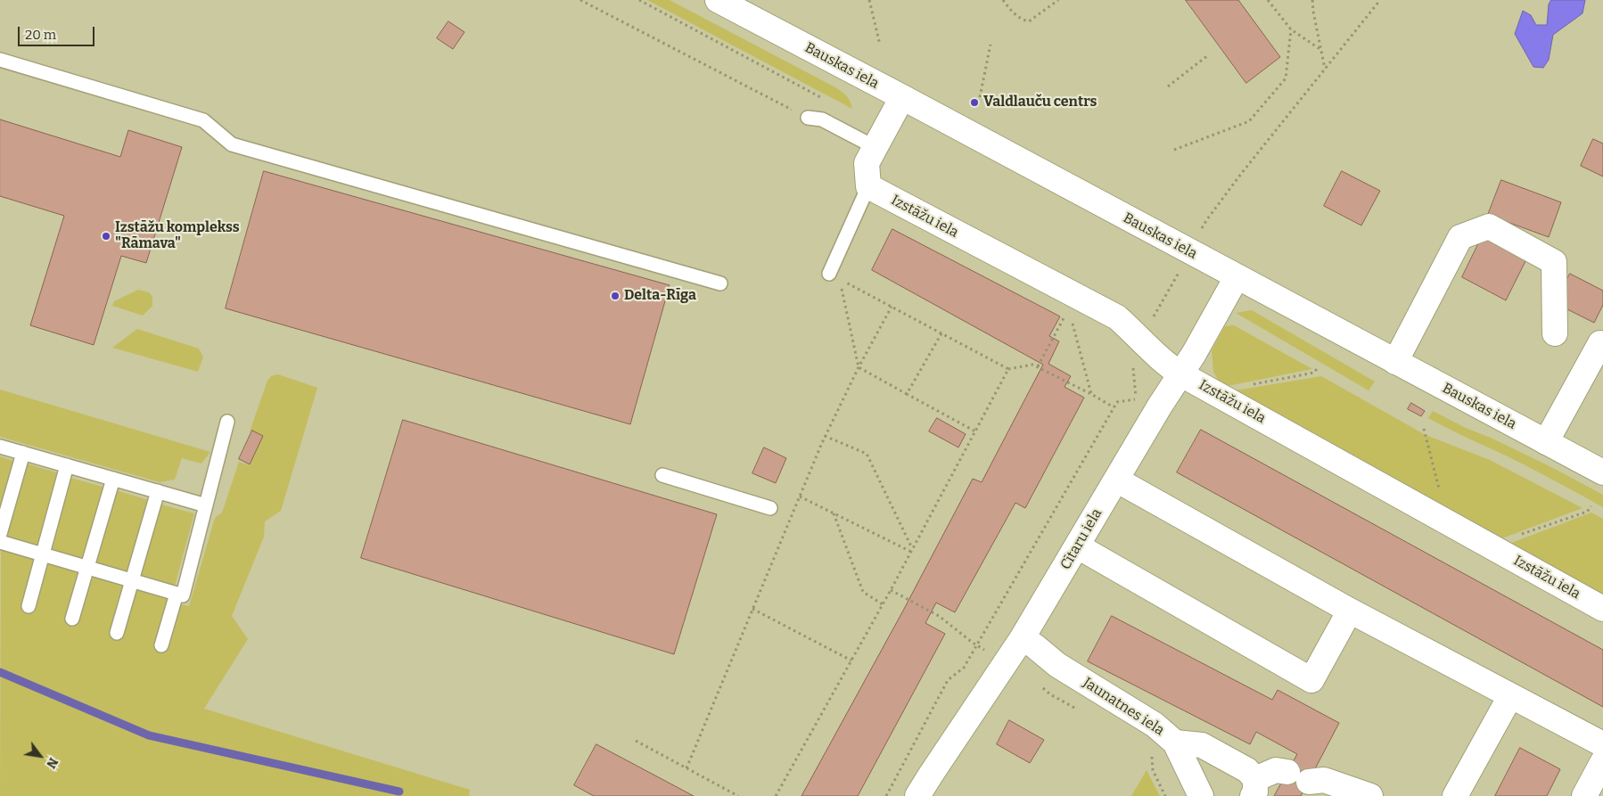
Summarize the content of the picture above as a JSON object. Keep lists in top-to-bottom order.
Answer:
{
  "streets": {
    "street": [
      "Bauskas iela",
      "Izstāžu iela",
      "Cītaru iela",
      "Jaunatnes iela"
    ]
  },
  "crossings": [
    ["Bauskas iela", "Cītaru iela"],
    ["Izstāžu iela", "Cītaru iela"],
    ["Cītaru iela", "Jaunatnes iela"]
  ],
  "places": ["Valdlauču centrs", "Izstāžu komplekss \"Rāmava\"", "Delta-Rīga"],
  "scale_bar": "20 m",
  "north": "bottom right"
}
